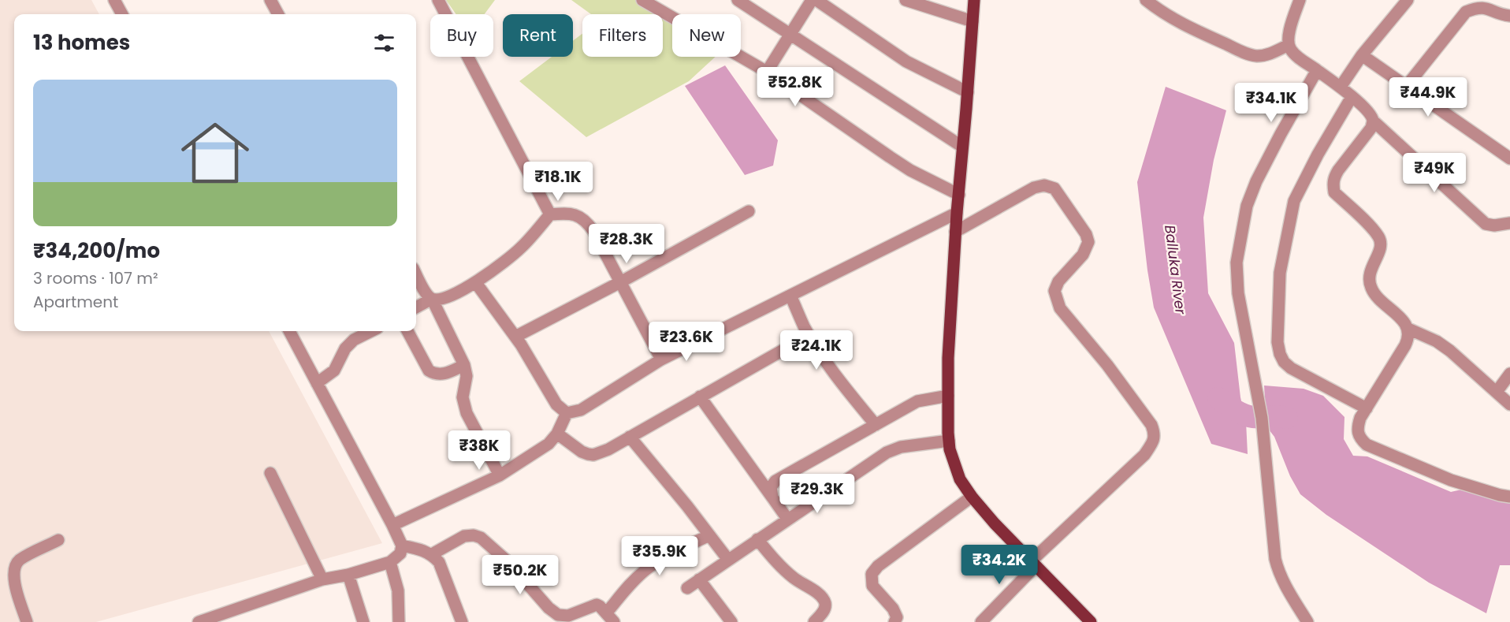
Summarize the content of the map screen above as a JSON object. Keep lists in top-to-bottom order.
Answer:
{
  "water": ["Balluka River"],
  "page": {
    "chip": [
      "Buy",
      "Rent",
      "Filters",
      "New"
    ],
    "heading": "13 homes",
    "price": [
      "₹52.8K",
      "₹44.9K",
      "₹34.1K",
      "₹49K",
      "₹18.1K",
      "₹28.3K",
      "₹23.6K",
      "₹24.1K",
      "₹38K",
      "₹29.3K",
      "₹35.9K",
      "₹34.2K",
      "₹50.2K"
    ],
    "list": [
      {
        "name": "₹34,200/mo",
        "note": "3 rooms · 107 m² · Apartment"
      }
    ]
  }
}
